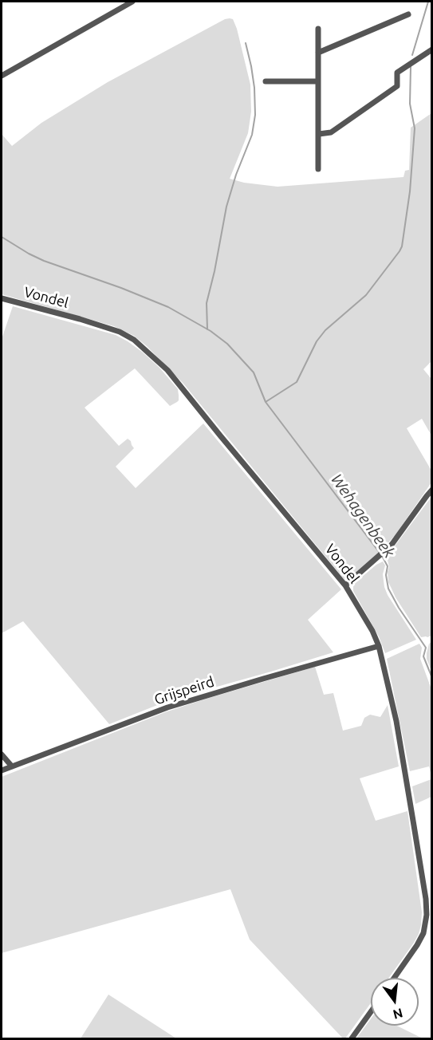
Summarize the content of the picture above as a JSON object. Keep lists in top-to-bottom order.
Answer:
{
  "streets": {
    "street": ["Vondel", "Grijspeird"]
  },
  "crossings": [
    ["Vondel", "Grijspeird"]
  ],
  "water": ["Wehagenbeek"],
  "north": "bottom"
}
